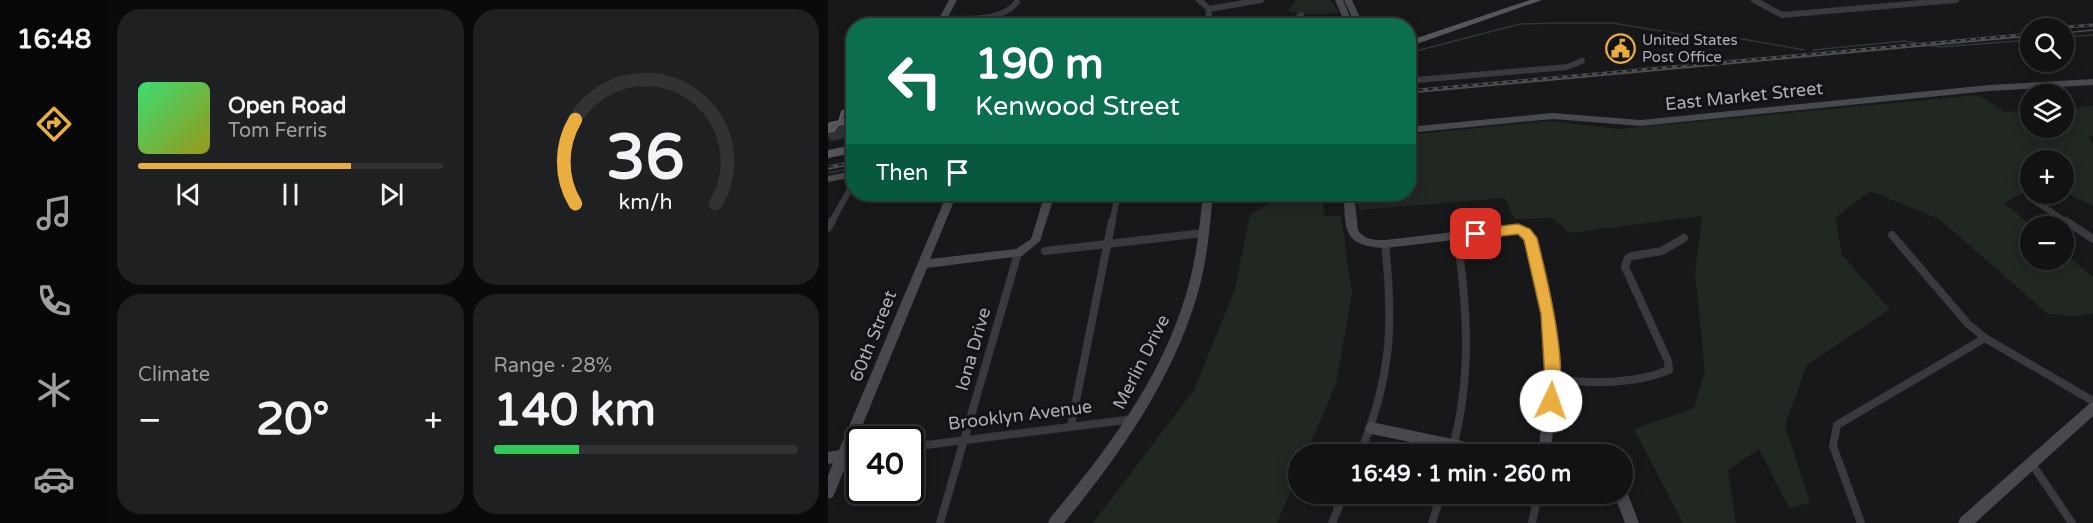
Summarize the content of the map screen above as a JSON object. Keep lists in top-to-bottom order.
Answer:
{
  "streets": {
    "street": [
      "East Market Street",
      "60th Street",
      "Iona Drive",
      "Merlin Drive",
      "Brooklyn Avenue"
    ]
  },
  "crossings": [
    ["Iona Drive", "Brooklyn Avenue"],
    ["Merlin Drive", "Brooklyn Avenue"]
  ],
  "places": {
    "public building": ["United States Post Office"]
  },
  "page": {
    "tabs": "16:48",
    "map_buttons": ["+", "−"],
    "turn": ["190 m", "Kenwood Street"],
    "song": ["Open Road", "Tom Ferris"],
    "then": "Then",
    "tile": [
      "Climate",
      ["Range · 28%", "140 km"]
    ],
    "heat": ["−", "20°", "+"],
    "limit": "40",
    "trip": "16:49 · 1 min · 260 m",
    "gauge": ["36", "km/h"]
  }
}
